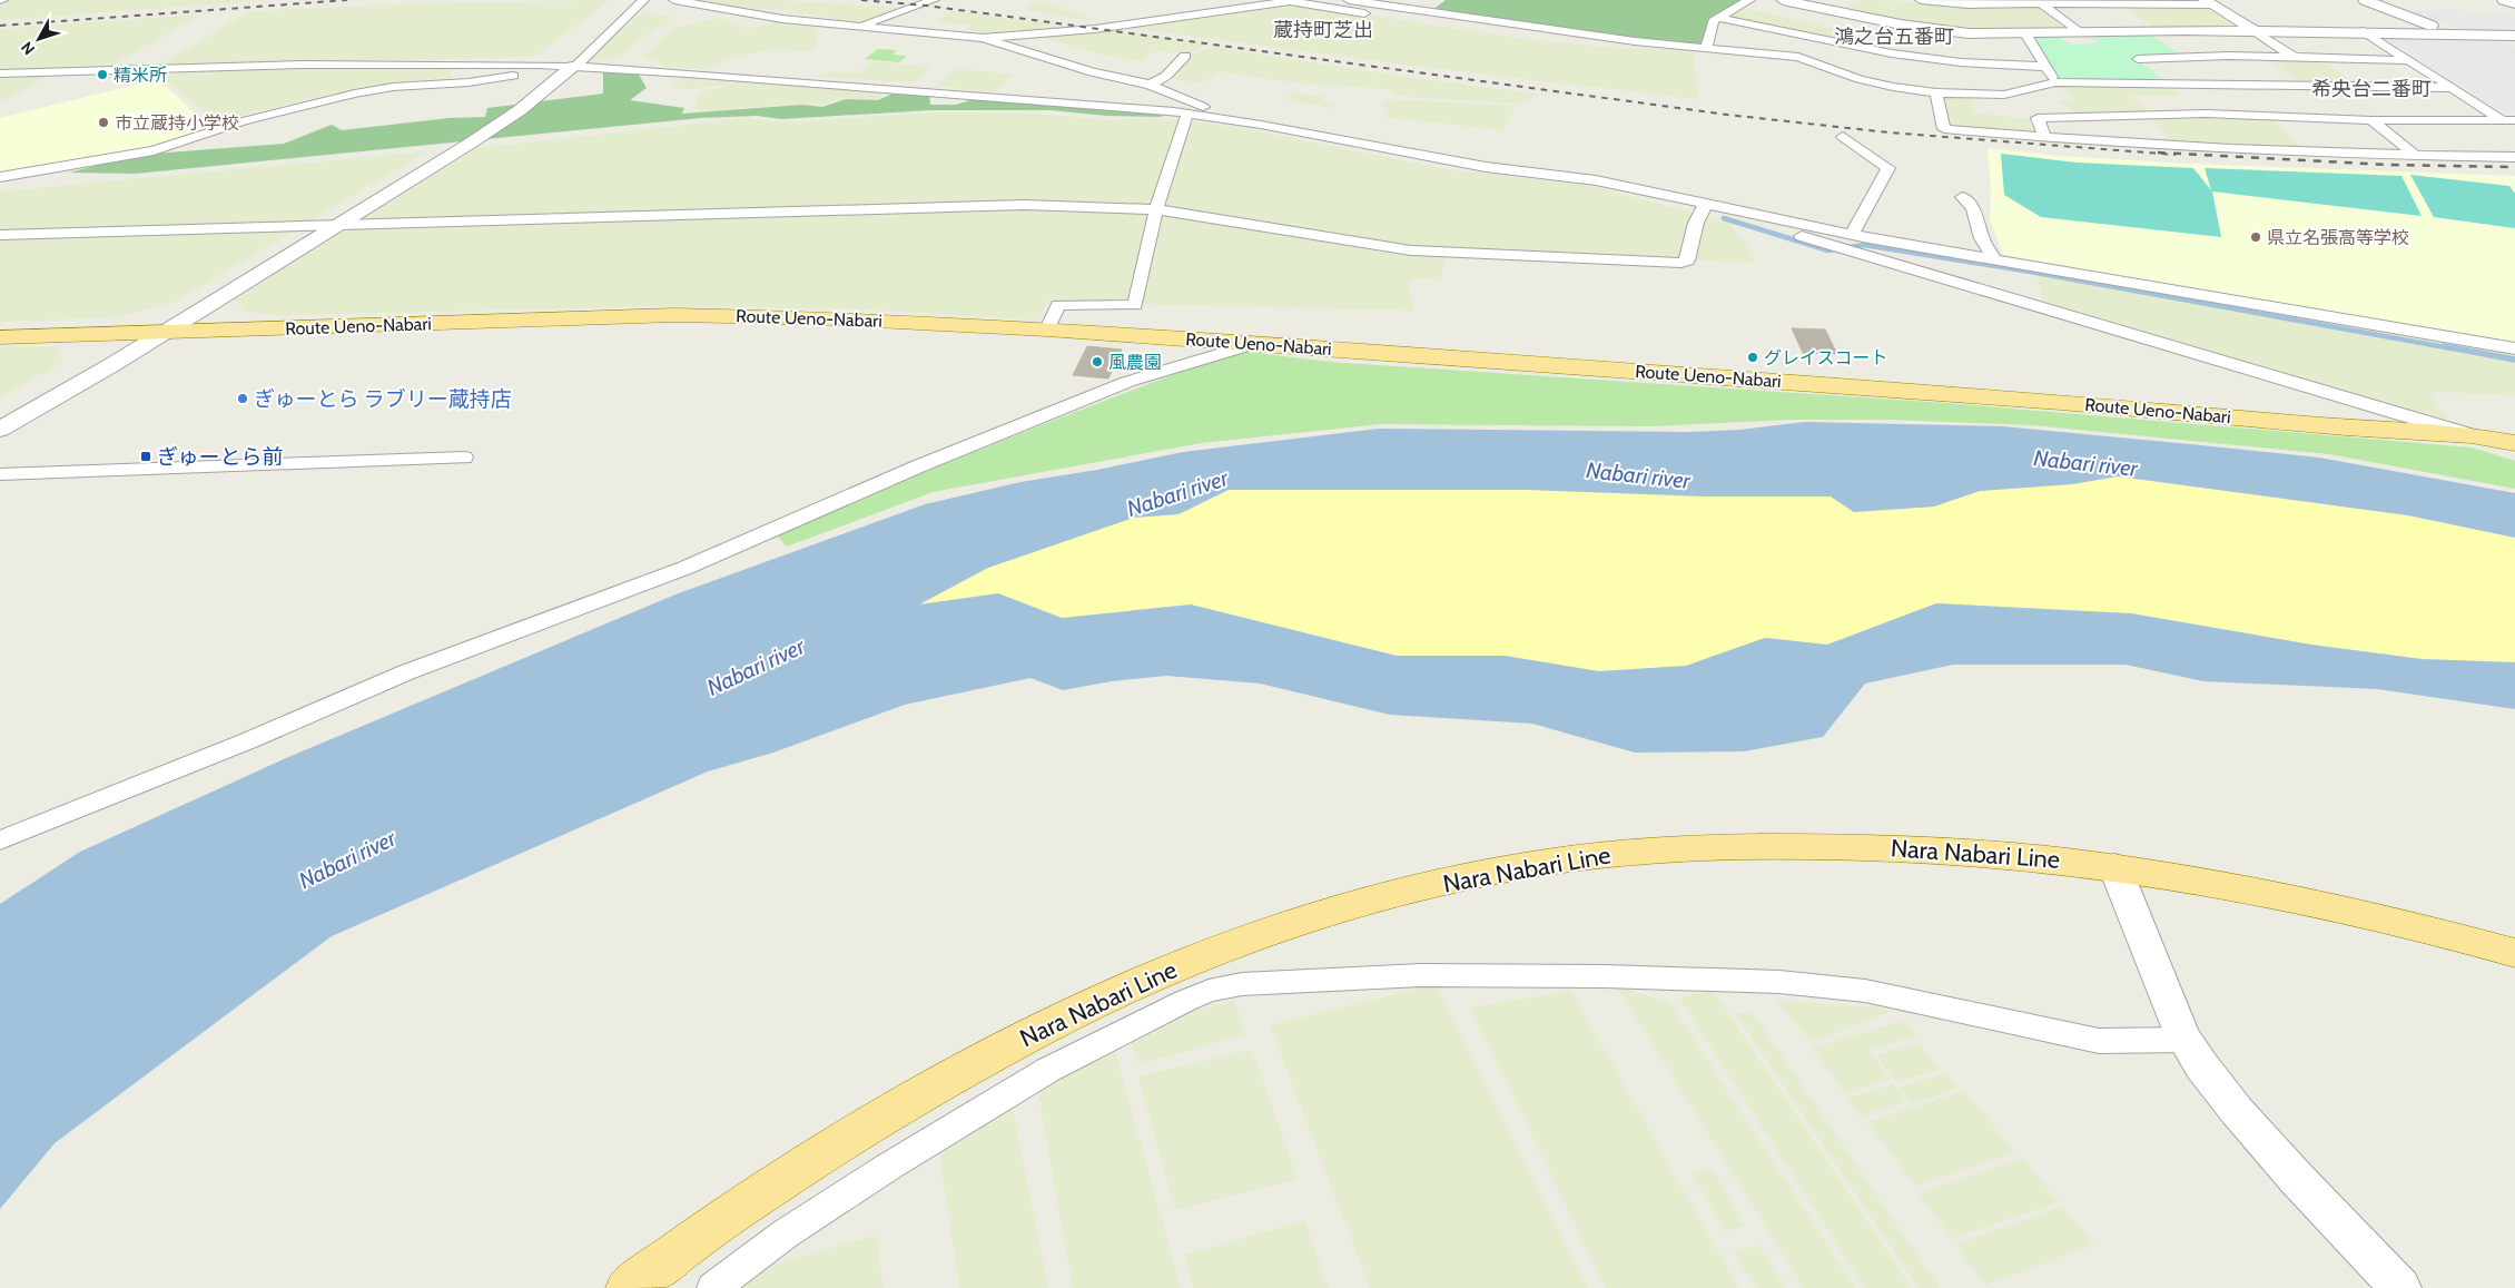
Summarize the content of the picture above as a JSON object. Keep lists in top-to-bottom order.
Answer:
{
  "streets": {
    "main road": ["Route Ueno-Nabari", "Nara Nabari Line"]
  },
  "districts": ["蔵持町芝出", "鴻之台五番町", "希央台二番町"],
  "water": ["Nabari river"],
  "places": {
    "other": [
      "精米所",
      "市立蔵持小学校",
      "県立名張高等学校",
      "グレイスコート",
      "風農園",
      "ぎゅーとら ラブリー蔵持店"
    ],
    "transit": ["ぎゅーとら前"]
  },
  "north": "bottom left"
}
